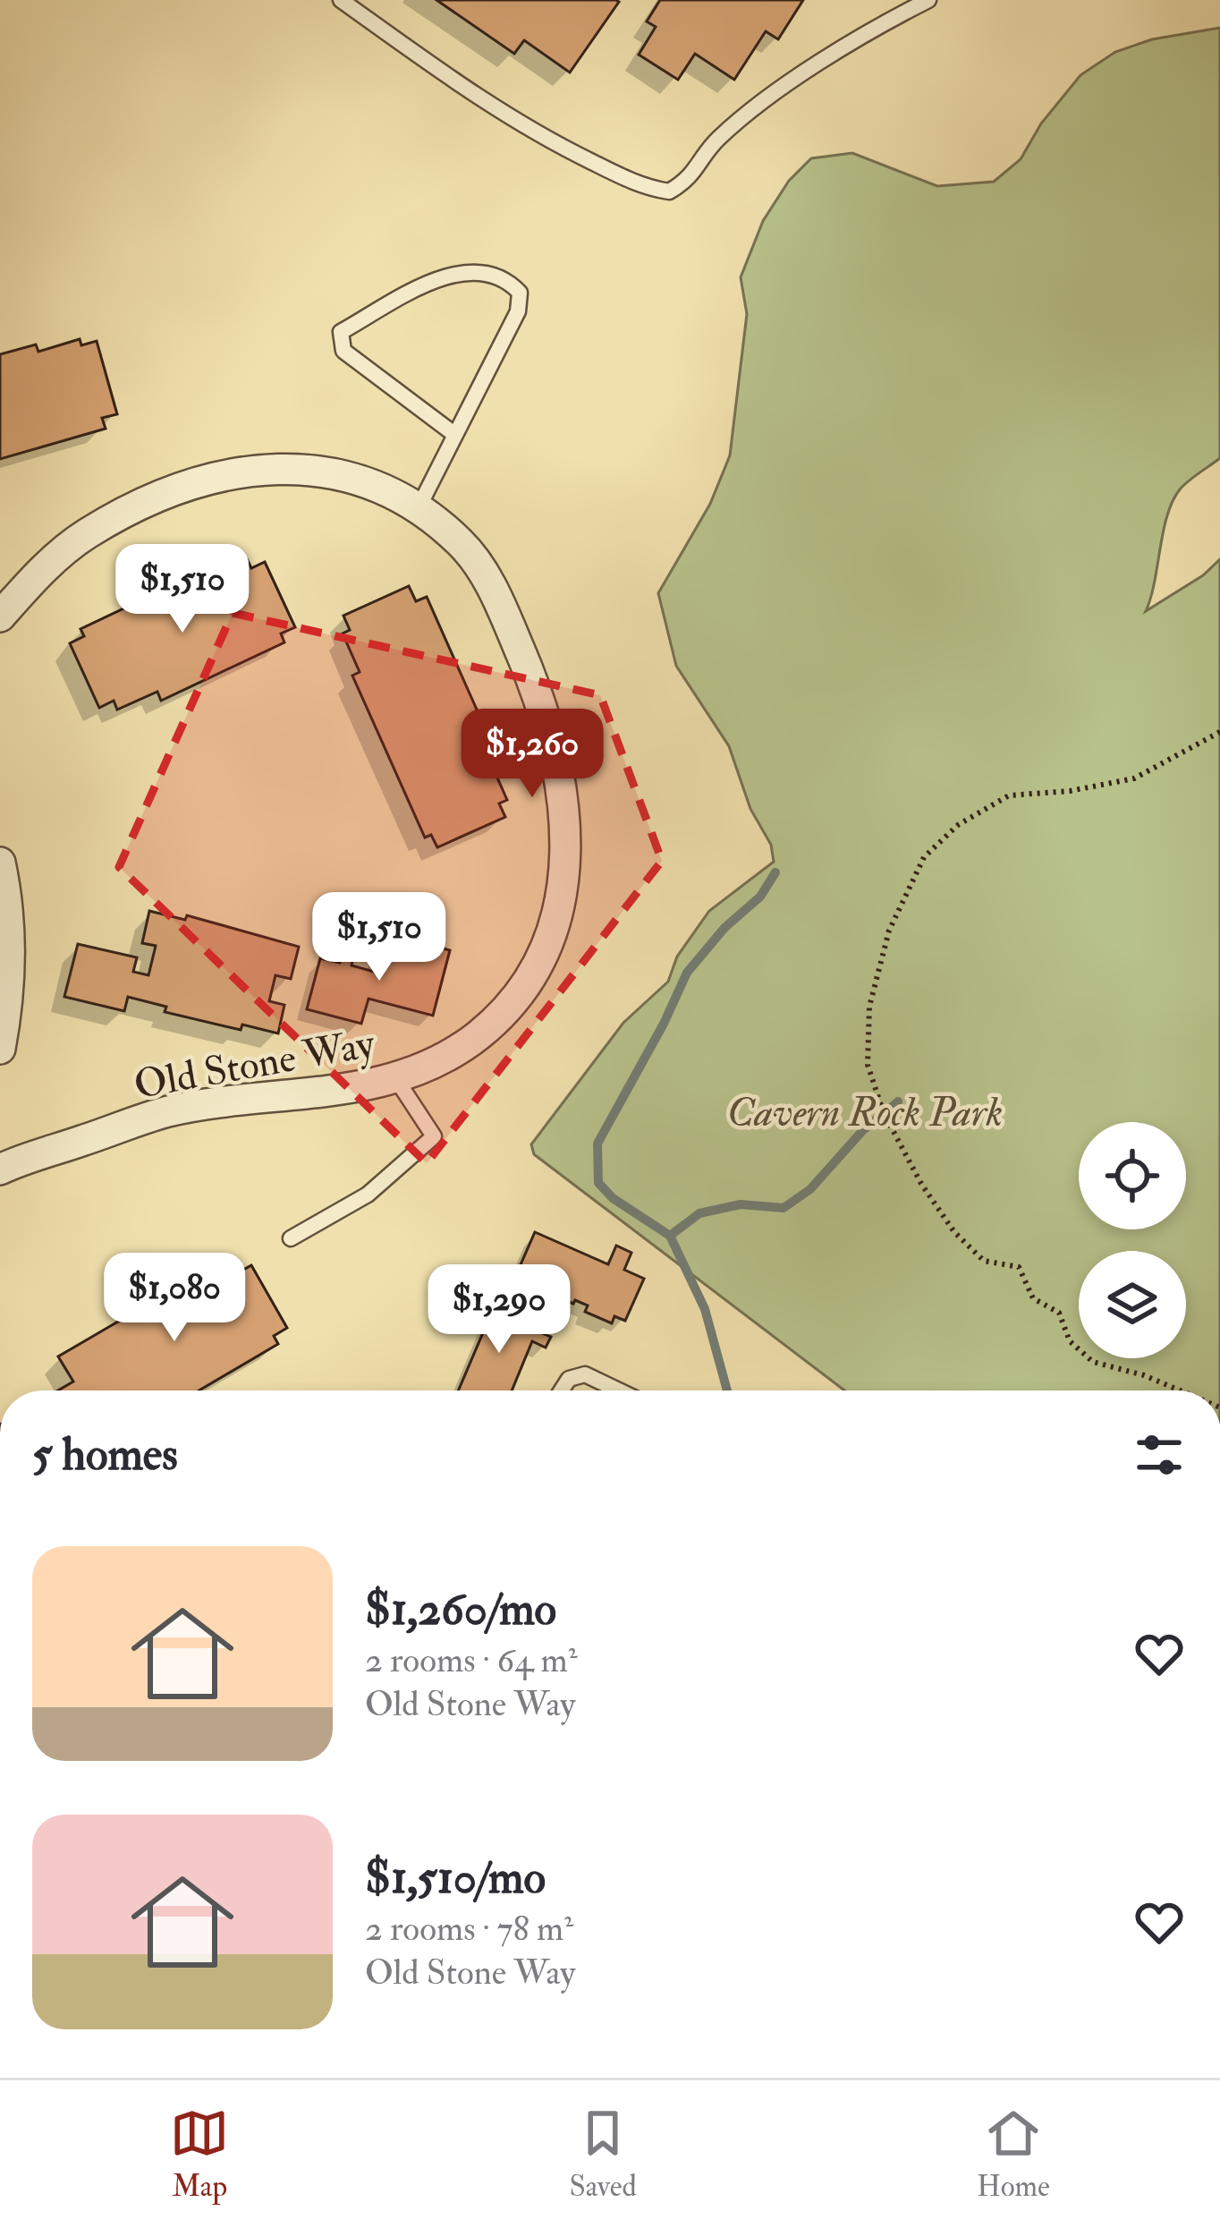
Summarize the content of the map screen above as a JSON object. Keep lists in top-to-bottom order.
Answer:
{
  "streets": {
    "street": ["Old Stone Way"]
  },
  "parks": ["Cavern Rock Park"],
  "page": {
    "price": [
      "$1,510",
      "$1,260",
      "$1,510",
      "$1,080",
      "$1,290"
    ],
    "heading": "5 homes",
    "list": [
      {
        "name": "$1,260/mo",
        "note": "2 rooms · 64 m² · Old Stone Way"
      },
      {
        "name": "$1,510/mo",
        "note": "2 rooms · 78 m² · Old Stone Way"
      }
    ],
    "tabs": ["Map", "Saved", "Home"]
  }
}
